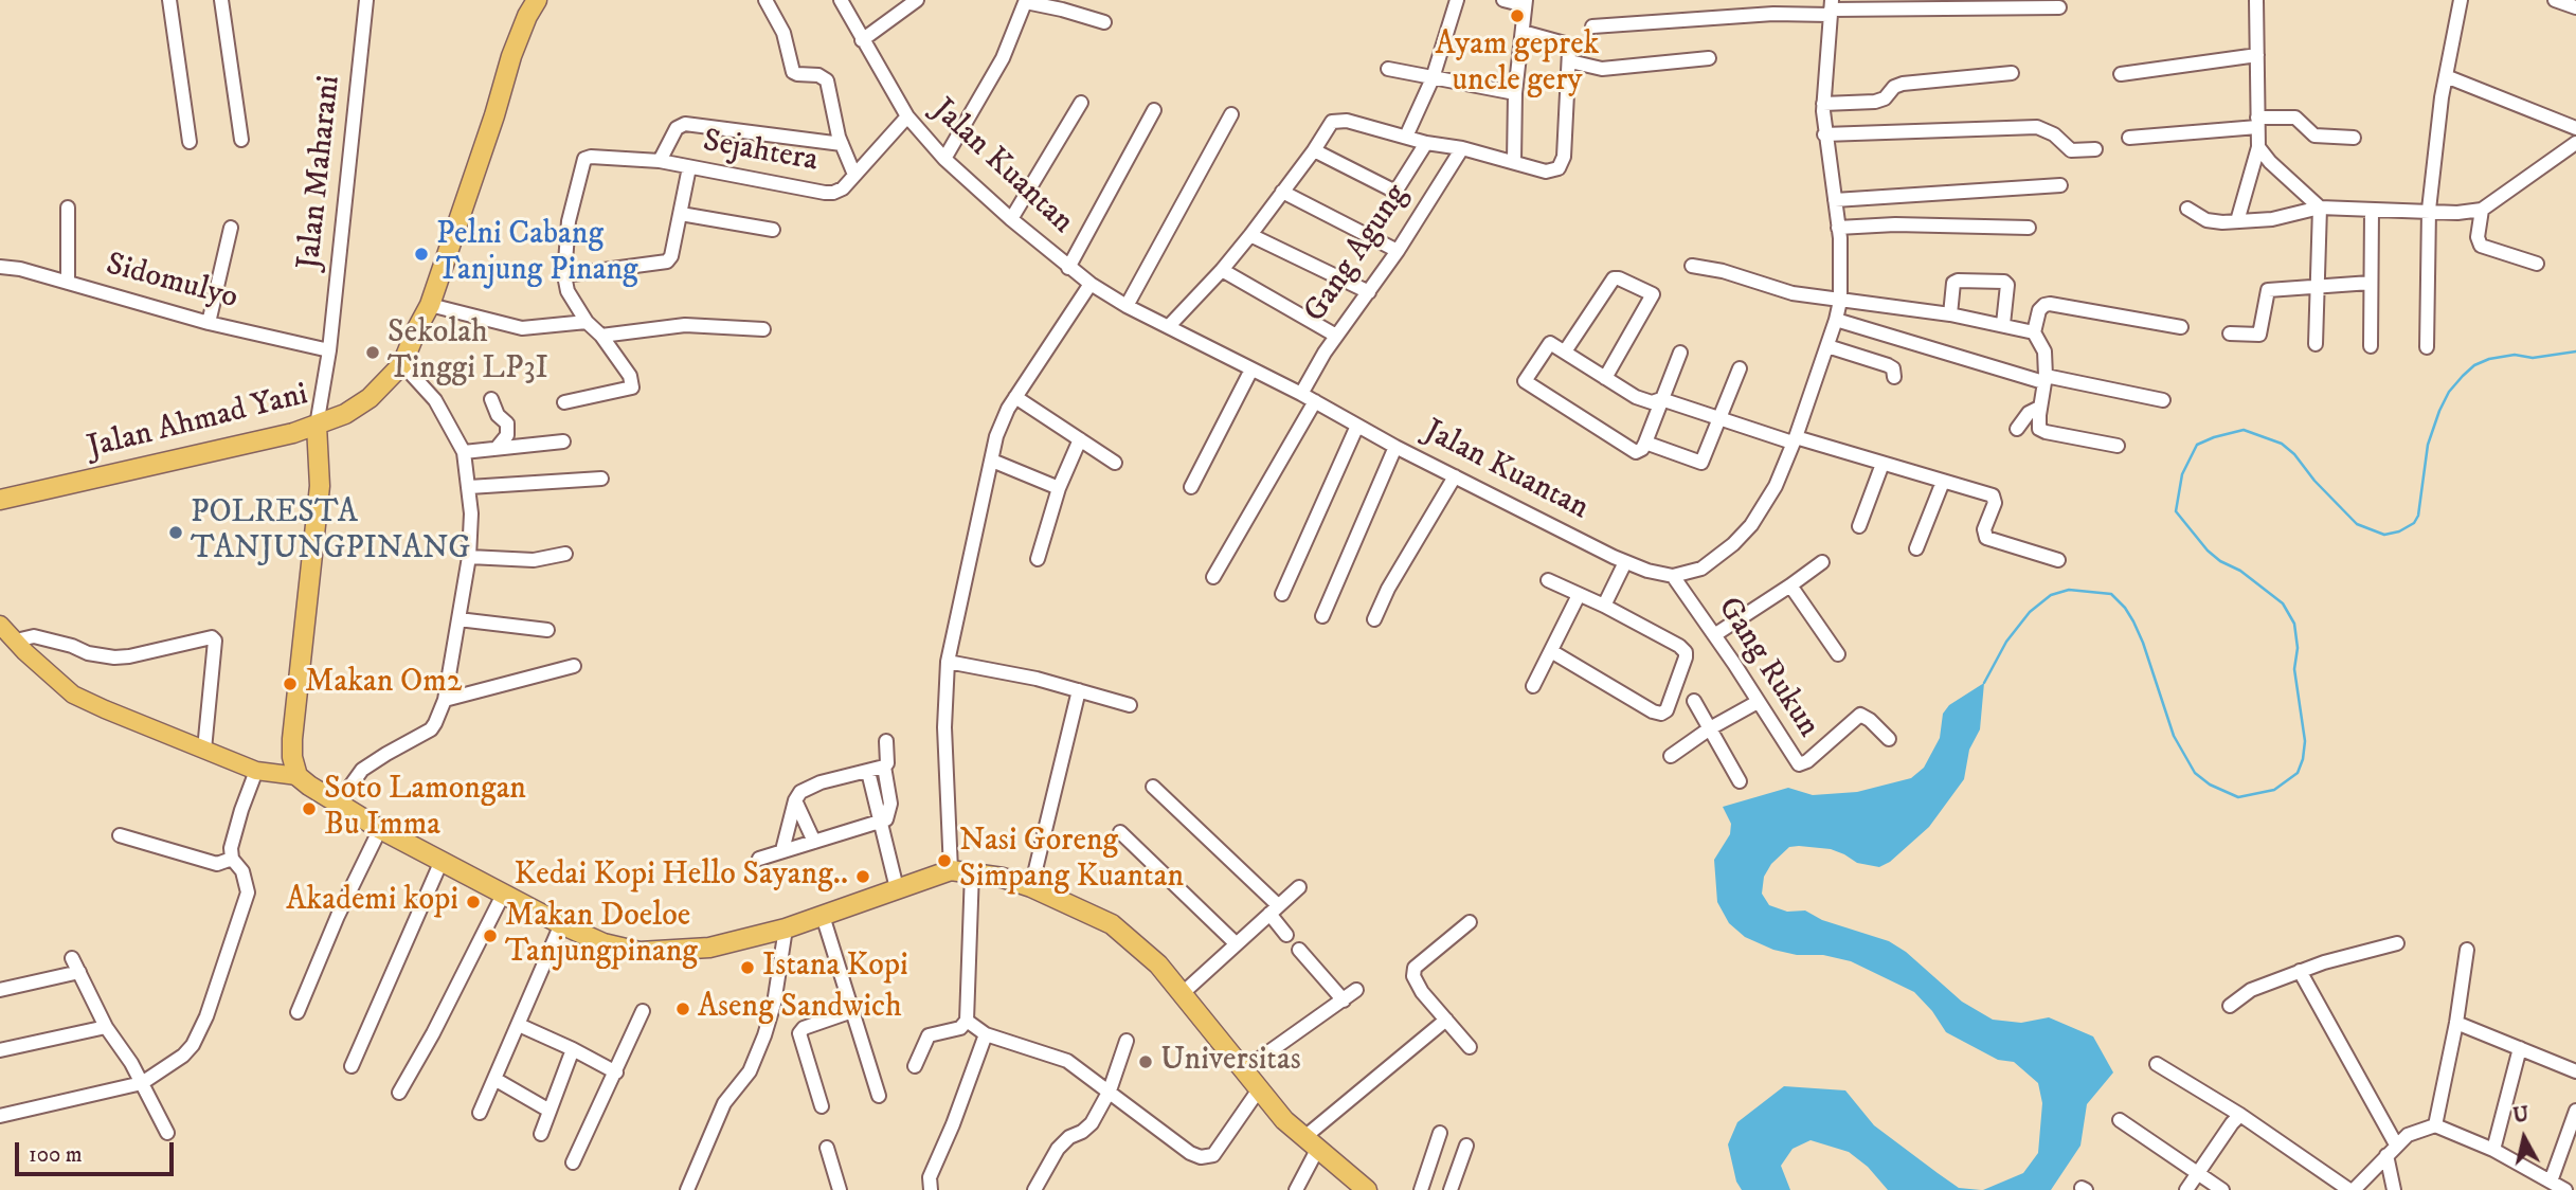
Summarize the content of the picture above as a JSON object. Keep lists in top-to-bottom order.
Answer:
{
  "streets": {
    "highway": ["Jalan Ahmad Yani"],
    "street": [
      "Sejahtera",
      "Jalan Kuantan",
      "Jalan Maharani",
      "Gang Agung",
      "Sidomulyo",
      "Gang Rukun"
    ]
  },
  "crossings": [
    ["Sejahtera", "Jalan Kuantan"],
    ["Jalan Kuantan", "Gang Agung"],
    ["Jalan Kuantan", "Gang Rukun"],
    ["Jalan Maharani", "Sidomulyo"],
    ["Jalan Maharani", "Jalan Ahmad Yani"]
  ],
  "places": [
    "Ayam geprek uncle gery",
    "Pelni Cabang Tanjung Pinang",
    "Sekolah Tinggi LP3I",
    "POLRESTA TANJUNGPINANG",
    "Makan Om2",
    "Soto Lamongan Bu Imma",
    "Nasi Goreng Simpang Kuantan",
    "Kedai Kopi Hello Sayang..",
    "Akademi kopi",
    "Makan Doeloe Tanjungpinang",
    "Istana Kopi",
    "Aseng Sandwich",
    "Universitas"
  ],
  "scale_bar": "100 m",
  "north": "top"
}
